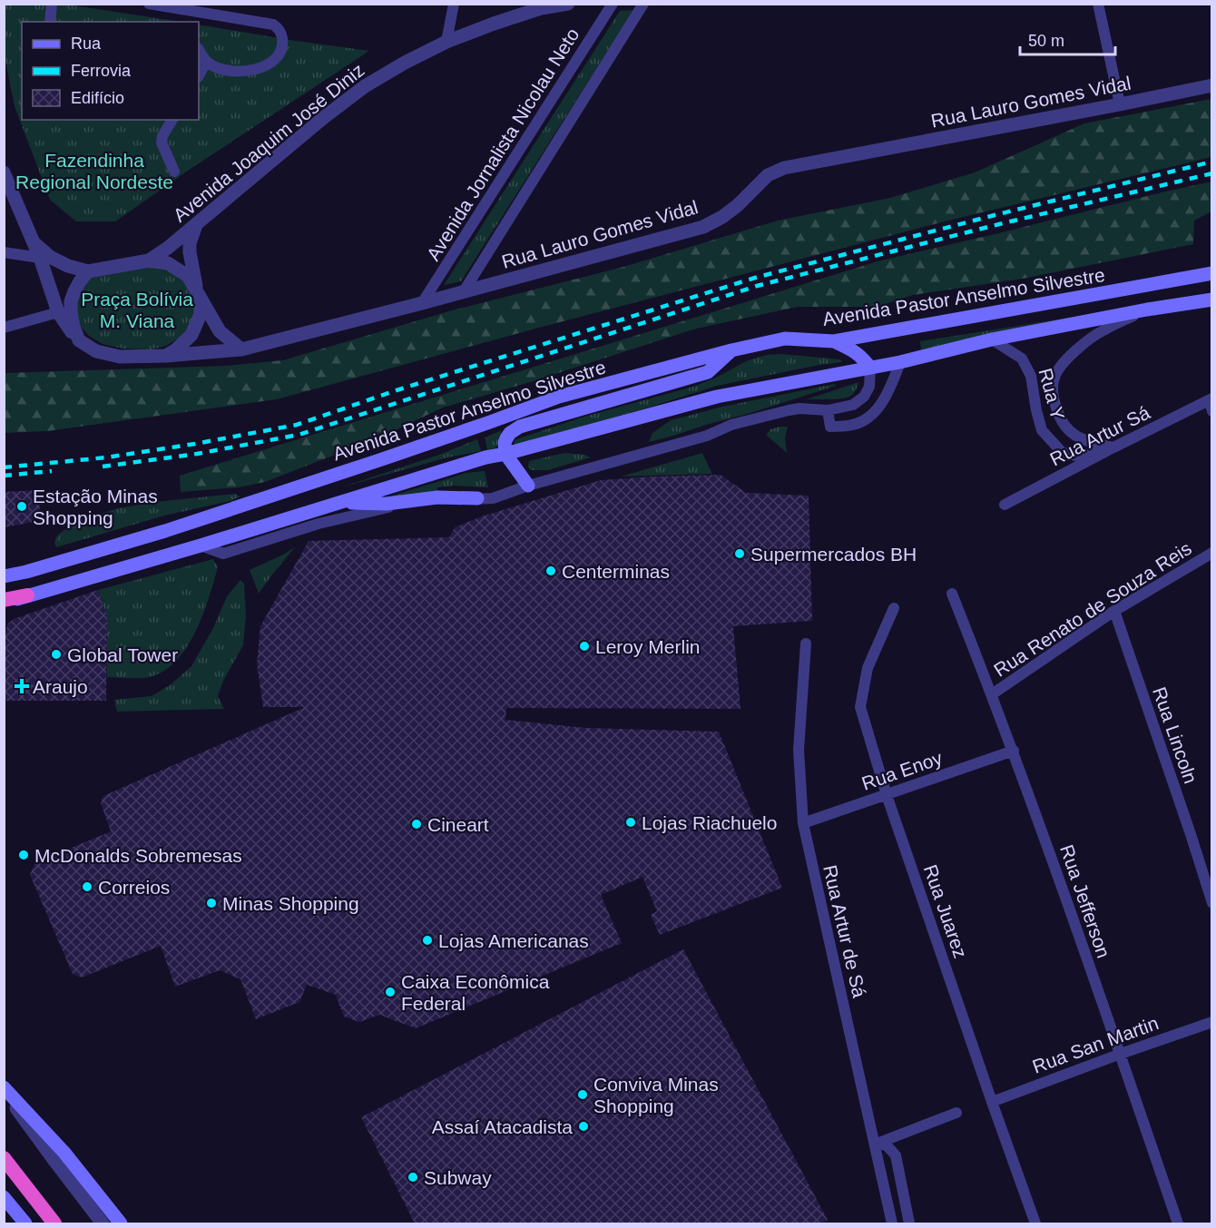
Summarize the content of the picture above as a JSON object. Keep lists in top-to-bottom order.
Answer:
{
  "streets": {
    "main road": ["Avenida Pastor Anselmo Silvestre"],
    "street": [
      "Rua Lauro Gomes Vidal",
      "Avenida Joaquim José Diniz",
      "Avenida Jornalista Nicolau Neto",
      "Rua Y",
      "Rua Artur Sá",
      "Rua Renato de Souza Reis",
      "Rua Lincoln",
      "Rua Enoy",
      "Rua Jefferson",
      "Rua Juarez",
      "Rua Artur de Sá",
      "Rua San Martin"
    ]
  },
  "crossings": [
    ["Rua Lauro Gomes Vidal", "Avenida Joaquim José Diniz"],
    ["Rua Lauro Gomes Vidal", "Avenida Jornalista Nicolau Neto"],
    ["Rua Y", "Rua Artur Sá"],
    ["Rua Renato de Souza Reis", "Rua Lincoln"],
    ["Rua Renato de Souza Reis", "Rua Jefferson"],
    ["Rua Enoy", "Rua Jefferson"],
    ["Rua Enoy", "Rua Juarez"],
    ["Rua Enoy", "Rua Artur de Sá"],
    ["Rua Jefferson", "Rua San Martin"],
    ["Rua Juarez", "Rua San Martin"]
  ],
  "parks": ["Fazendinha Regional Nordeste", "Praça Bolívia M. Viana"],
  "places": {
    "other": [
      "Estação Minas Shopping",
      "Supermercados BH",
      "Centerminas",
      "Leroy Merlin",
      "Global Tower",
      "Lojas Riachuelo",
      "Cineart",
      "McDonalds Sobremesas",
      "Correios",
      "Minas Shopping",
      "Lojas Americanas",
      "Caixa Econômica Federal",
      "Conviva Minas Shopping",
      "Assaí Atacadista",
      "Subway"
    ],
    "health": ["Araujo"]
  },
  "legend": ["Rua", "Ferrovia", "Edifício"],
  "scale_bar": "50 m"
}
